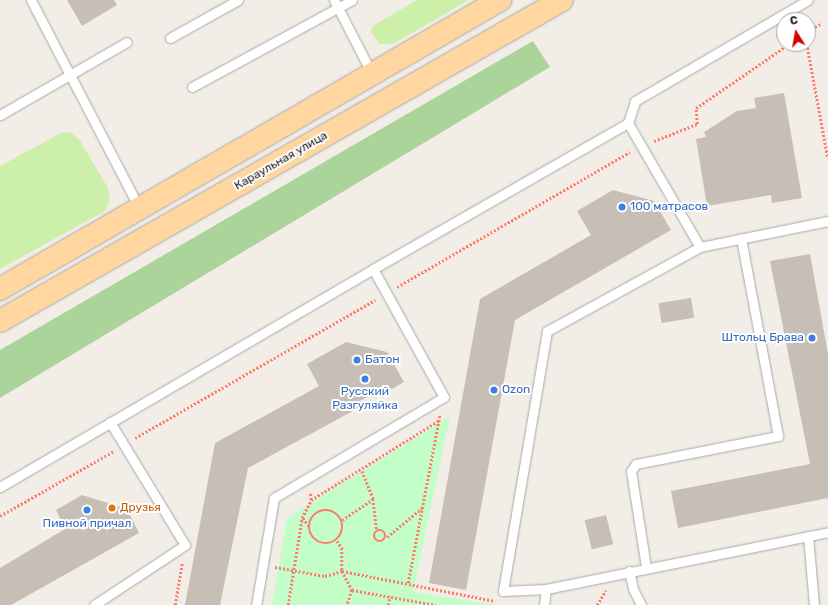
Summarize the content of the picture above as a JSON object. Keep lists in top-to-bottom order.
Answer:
{
  "streets": {
    "main road": ["Караульная улица"]
  },
  "places": [
    "100 матрасов",
    "Штольц Брава",
    "Батон",
    "Русский Разгуляйка",
    "Ozon",
    "Друзья",
    "Пивной причал"
  ],
  "north": "top"
}
